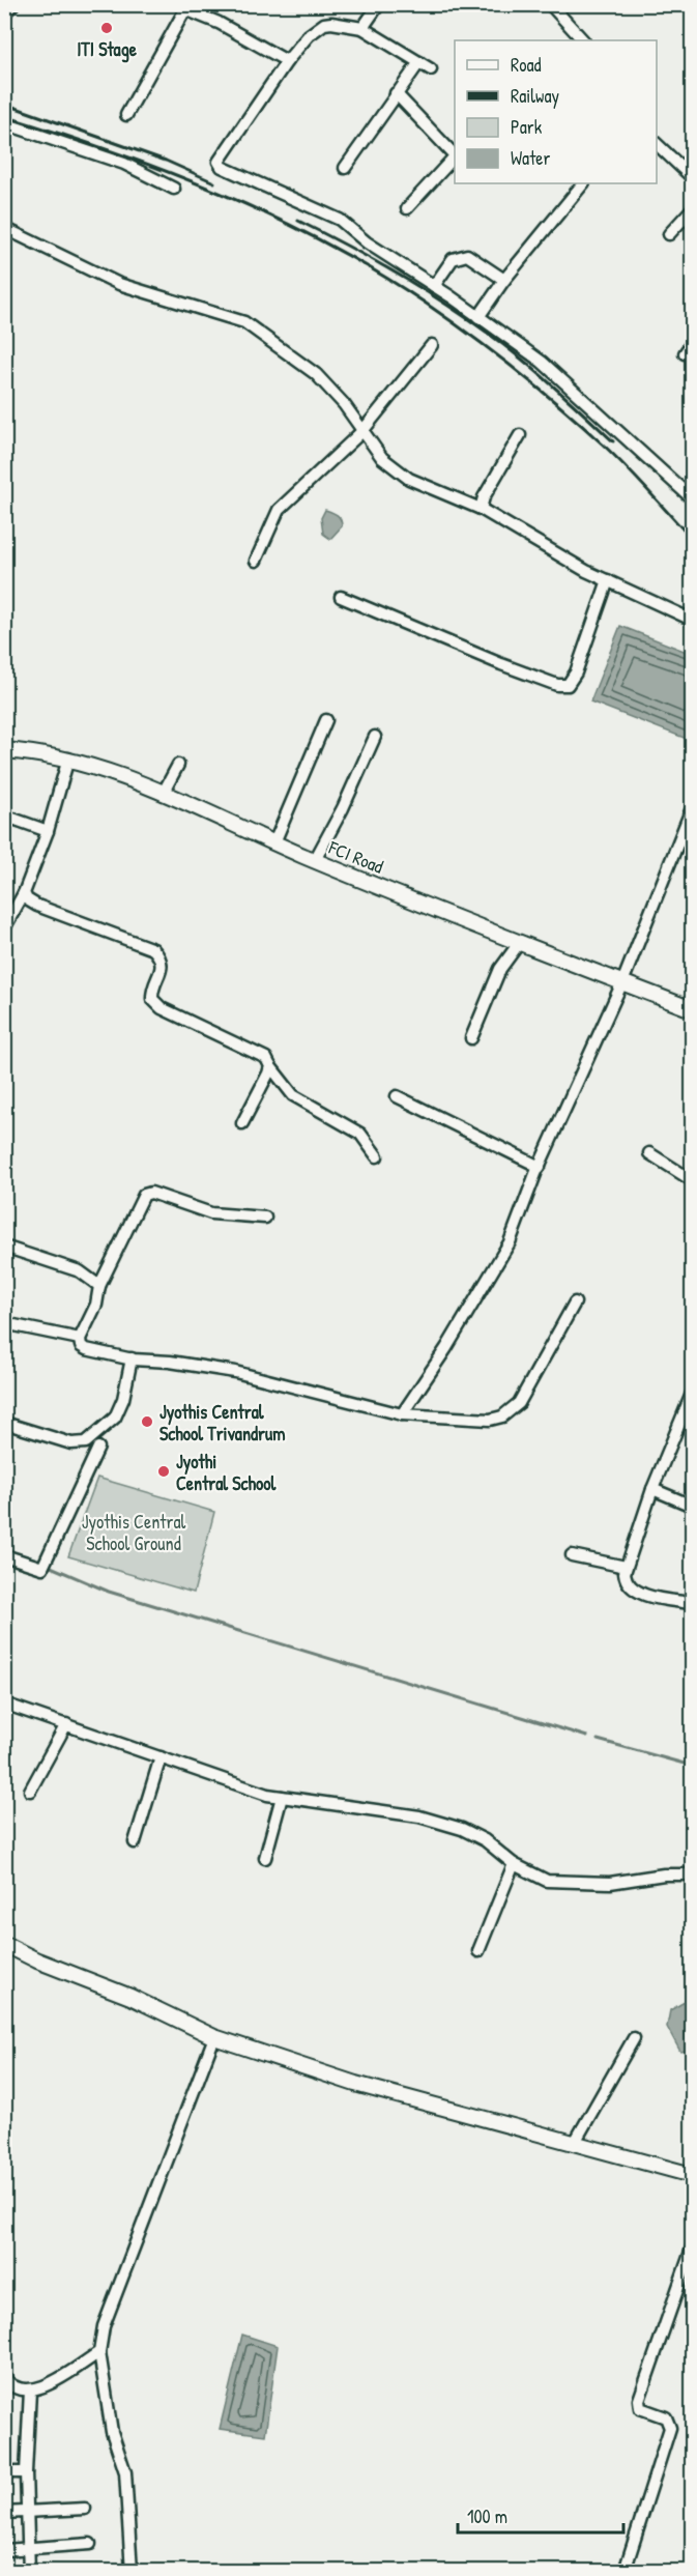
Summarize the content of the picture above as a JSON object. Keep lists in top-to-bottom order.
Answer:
{
  "streets": {
    "street": ["FCI Road"]
  },
  "parks": ["Jyothis Central School Ground"],
  "places": ["ITI Stage", "Jyothis Central School Trivandrum", "Jyothi Central School"],
  "legend": [
    "Road",
    "Railway",
    "Park",
    "Water"
  ],
  "scale_bar": "100 m"
}
